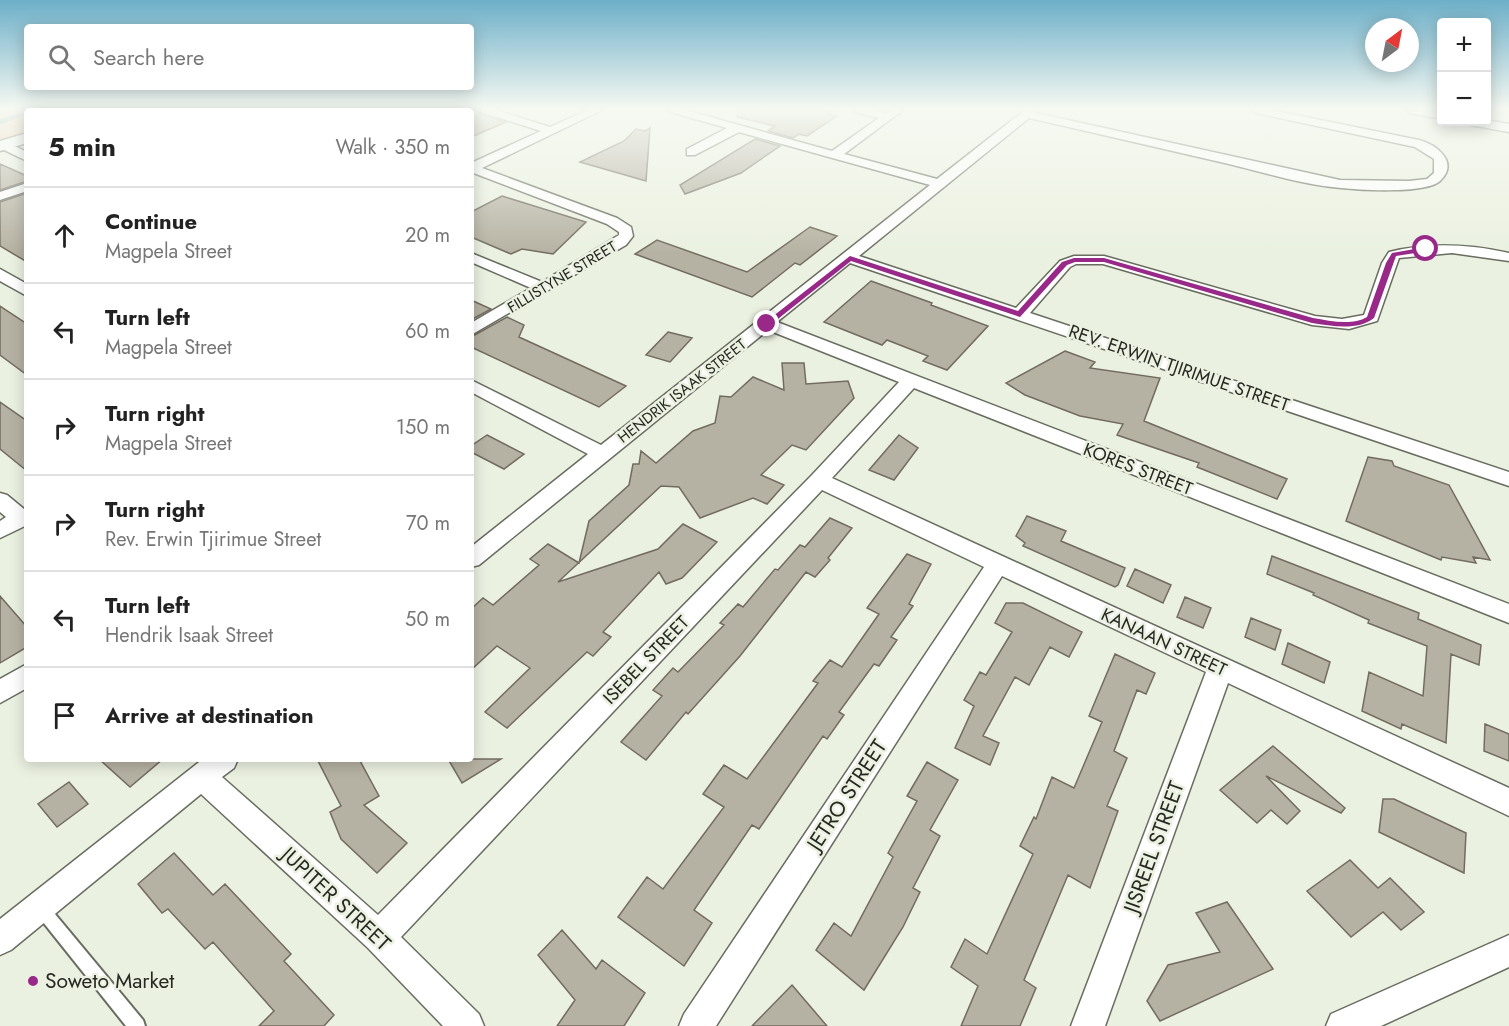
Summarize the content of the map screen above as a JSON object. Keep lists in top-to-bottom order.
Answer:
{
  "streets": {
    "street": [
      "FILLISTYNE STREET",
      "REV. ERWIN TJIRIMUE STREET",
      "HENDRIK ISAAK STREET",
      "KORES STREET",
      "KANAAN STREET",
      "ISEBEL STREET",
      "JETRO STREET",
      "JISREEL STREET",
      "JUPITER STREET"
    ]
  },
  "crossings": [
    ["REV. ERWIN TJIRIMUE STREET", "HENDRIK ISAAK STREET"],
    ["HENDRIK ISAAK STREET", "KORES STREET"],
    ["KORES STREET", "ISEBEL STREET"],
    ["KANAAN STREET", "ISEBEL STREET"],
    ["KANAAN STREET", "JETRO STREET"],
    ["KANAAN STREET", "JISREEL STREET"],
    ["ISEBEL STREET", "JUPITER STREET"]
  ],
  "places": ["Soweto Market"],
  "north": "top right",
  "page": {
    "map_buttons": ["+", "−"],
    "search": "Search here",
    "heading": ["5 min", "Walk · 350 m"],
    "list": [
      ["Continue", "Magpela Street", "20 m"],
      ["Turn left", "Magpela Street", "60 m"],
      ["Turn right", "Magpela Street", "150 m"],
      ["Turn right", "Rev. Erwin Tjirimue Street", "70 m"],
      ["Turn left", "Hendrik Isaak Street", "50 m"],
      "Arrive at destination"
    ]
  }
}
